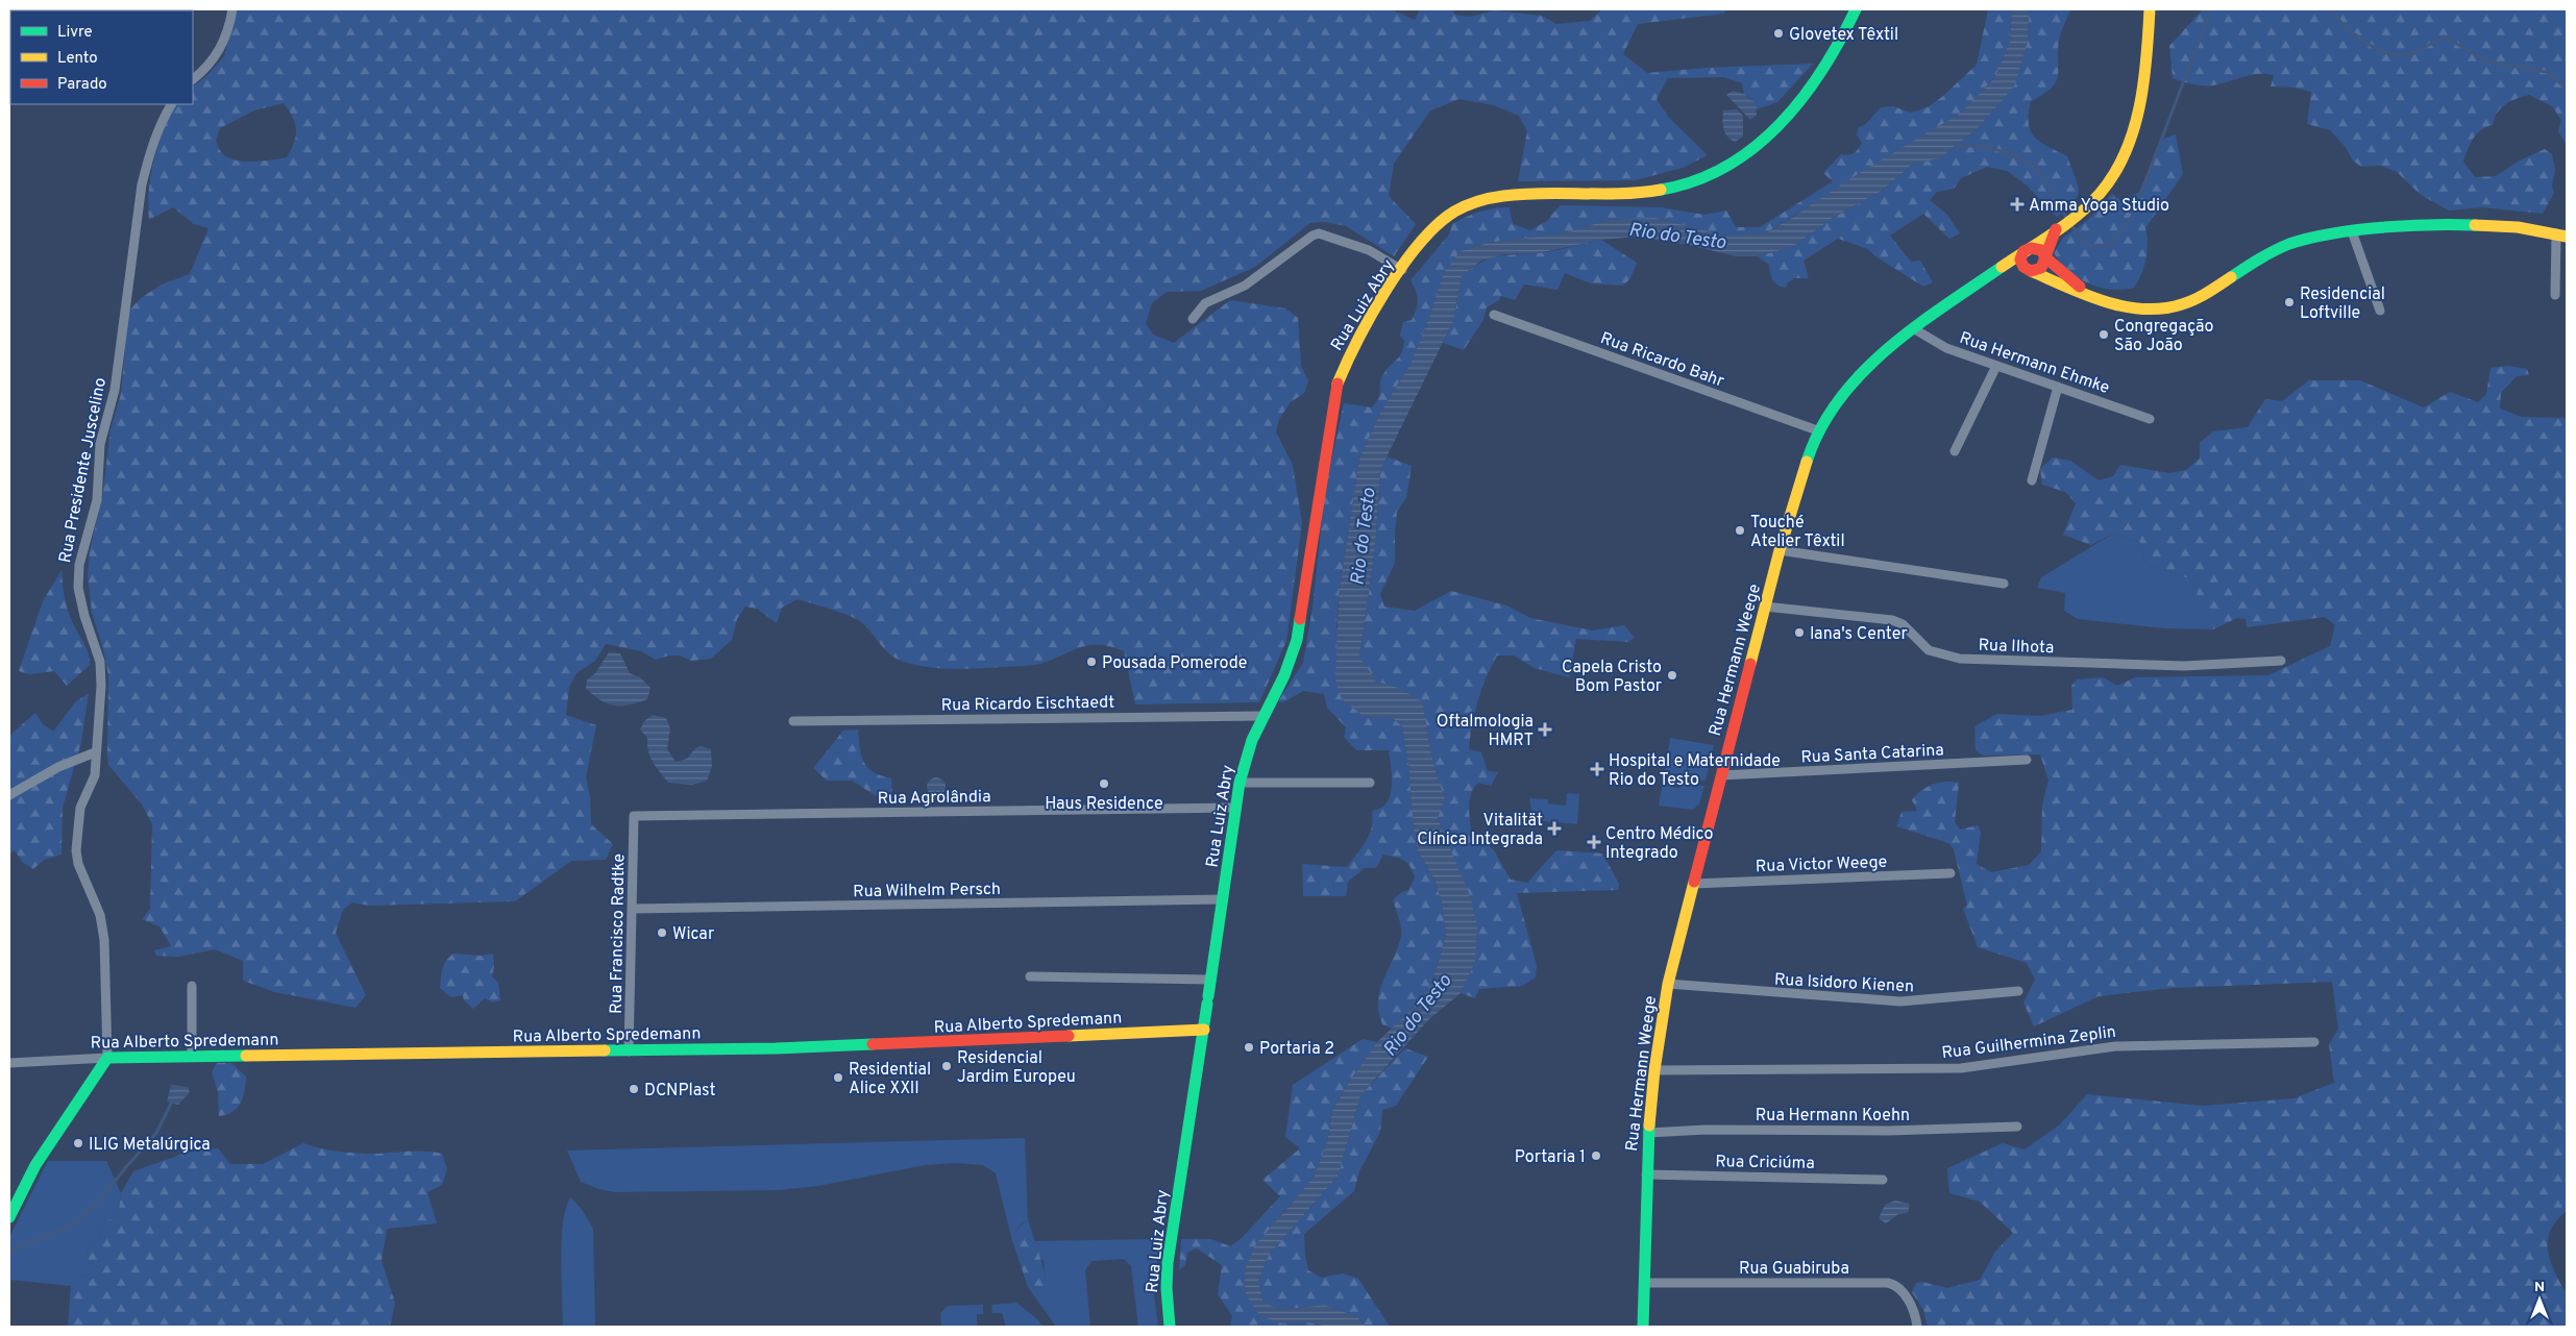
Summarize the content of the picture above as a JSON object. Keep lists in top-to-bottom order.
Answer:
{
  "streets": {
    "street": [
      "Rua Luiz Abry",
      "Rua Ricardo Bahr",
      "Rua Hermann Ehmke",
      "Rua Presidente Juscelino",
      "Rua Ilhota",
      "Rua Hermann Weege",
      "Rua Ricardo Eischtaedt",
      "Rua Santa Catarina",
      "Rua Agrolândia",
      "Rua Victor Weege",
      "Rua Wilhelm Persch",
      "Rua Francisco Radtke",
      "Rua Isidoro Kienen",
      "Rua Alberto Spredemann",
      "Rua Guilhermina Zeplin",
      "Rua Hermann Koehn",
      "Rua Criciúma",
      "Rua Guabiruba"
    ]
  },
  "crossings": [
    ["Rua Luiz Abry", "Rua Ricardo Eischtaedt"],
    ["Rua Luiz Abry", "Rua Agrolândia"],
    ["Rua Luiz Abry", "Rua Wilhelm Persch"],
    ["Rua Luiz Abry", "Rua Alberto Spredemann"],
    ["Rua Ricardo Bahr", "Rua Hermann Weege"],
    ["Rua Hermann Ehmke", "Rua Hermann Weege"],
    ["Rua Presidente Juscelino", "Rua Alberto Spredemann"],
    ["Rua Ilhota", "Rua Hermann Weege"],
    ["Rua Hermann Weege", "Rua Santa Catarina"],
    ["Rua Hermann Weege", "Rua Victor Weege"],
    ["Rua Hermann Weege", "Rua Isidoro Kienen"],
    ["Rua Hermann Weege", "Rua Guilhermina Zeplin"],
    ["Rua Hermann Weege", "Rua Hermann Koehn"],
    ["Rua Hermann Weege", "Rua Criciúma"],
    ["Rua Hermann Weege", "Rua Guabiruba"],
    ["Rua Agrolândia", "Rua Francisco Radtke"],
    ["Rua Wilhelm Persch", "Rua Francisco Radtke"],
    ["Rua Francisco Radtke", "Rua Alberto Spredemann"]
  ],
  "water": ["Rio do Testo"],
  "places": {
    "other": [
      "Glovetex Têxtil",
      "Residencial Loftville",
      "Congregação São João",
      "Touché Atelier Têxtil",
      "Iana's Center",
      "Pousada Pomerode",
      "Capela Cristo Bom Pastor",
      "Haus Residence",
      "Wicar",
      "Portaria 2",
      "Residencial Jardim Europeu",
      "Residential Alice XXII",
      "DCNPlast",
      "ILIG Metalúrgica",
      "Portaria 1"
    ],
    "health": [
      "Amma Yoga Studio",
      "Oftalmologia HMRT",
      "Hospital e Maternidade Rio do Testo",
      "Vitalität Clínica Integrada",
      "Centro Médico Integrado"
    ]
  },
  "legend": ["Livre", "Lento", "Parado"],
  "north": "top"
}
